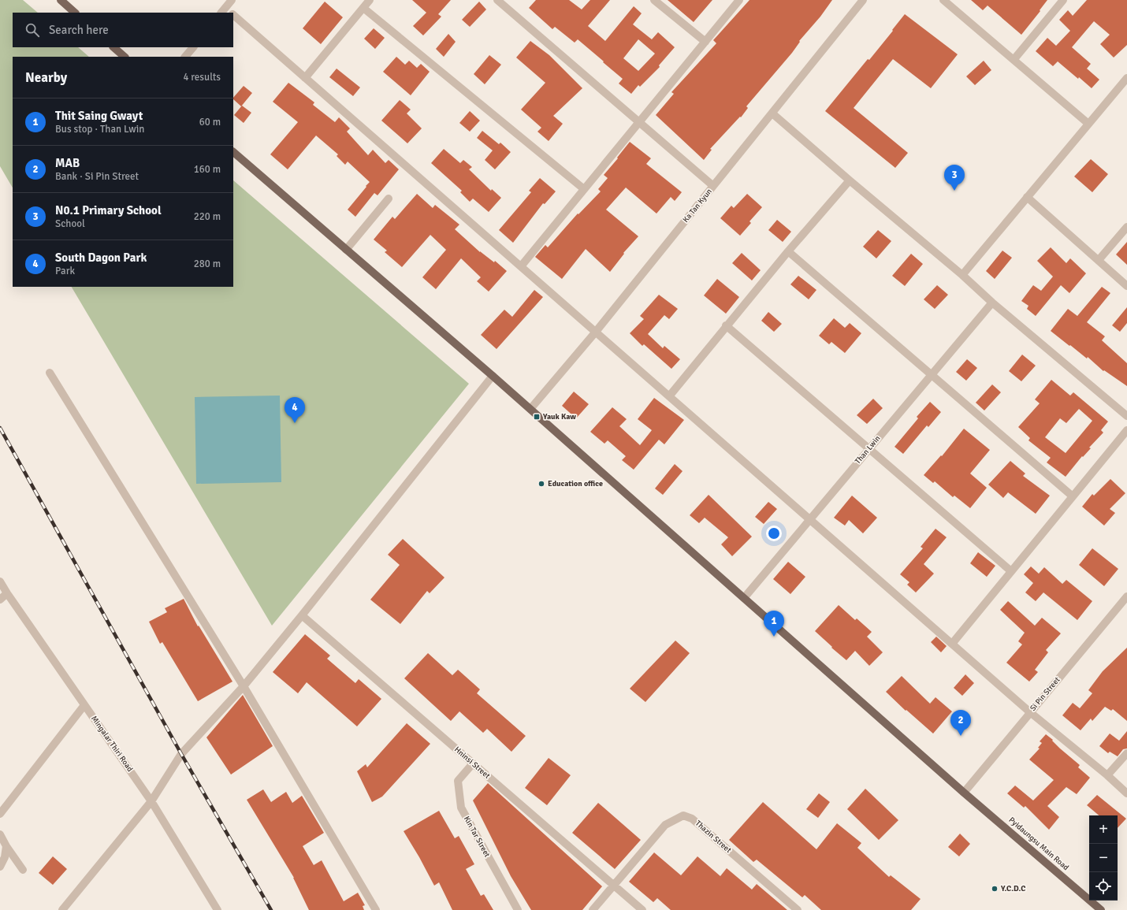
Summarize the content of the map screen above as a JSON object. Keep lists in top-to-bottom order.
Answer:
{
  "streets": {
    "main road": ["Pyidaungsu Main Road"],
    "street": [
      "Ka Tan Kyun",
      "Than Lwin",
      "Si Pin Street",
      "Mingalar Thiri Road",
      "Hninsi Street",
      "Kin Tar Street",
      "Thazin Street"
    ]
  },
  "crossings": [
    ["Ka Tan Kyun", "Pyidaungsu Main Road"],
    ["Than Lwin", "Pyidaungsu Main Road"],
    ["Si Pin Street", "Pyidaungsu Main Road"],
    ["Hninsi Street", "Kin Tar Street"],
    ["Hninsi Street", "Thazin Street"]
  ],
  "places": {
    "transit": ["Yauk Kaw"],
    "other": ["Education office", "Y.C.D.C"]
  },
  "page": {
    "search": "Search here",
    "heading": ["Nearby", "4 results"],
    "list": [
      {
        "mark": "1",
        "name": "Thit Saing Gwayt",
        "note": "Bus stop · Than Lwin",
        "value": "60 m"
      },
      {
        "mark": "2",
        "name": "MAB",
        "note": "Bank · Si Pin Street",
        "value": "160 m"
      },
      {
        "mark": "3",
        "name": "N0.1 Primary School",
        "note": "School",
        "value": "220 m"
      },
      {
        "mark": "4",
        "name": "South Dagon Park",
        "note": "Park",
        "value": "280 m"
      }
    ],
    "pins": [
      "3",
      "4",
      "1",
      "2"
    ],
    "map_buttons": ["+", "−"]
  }
}
